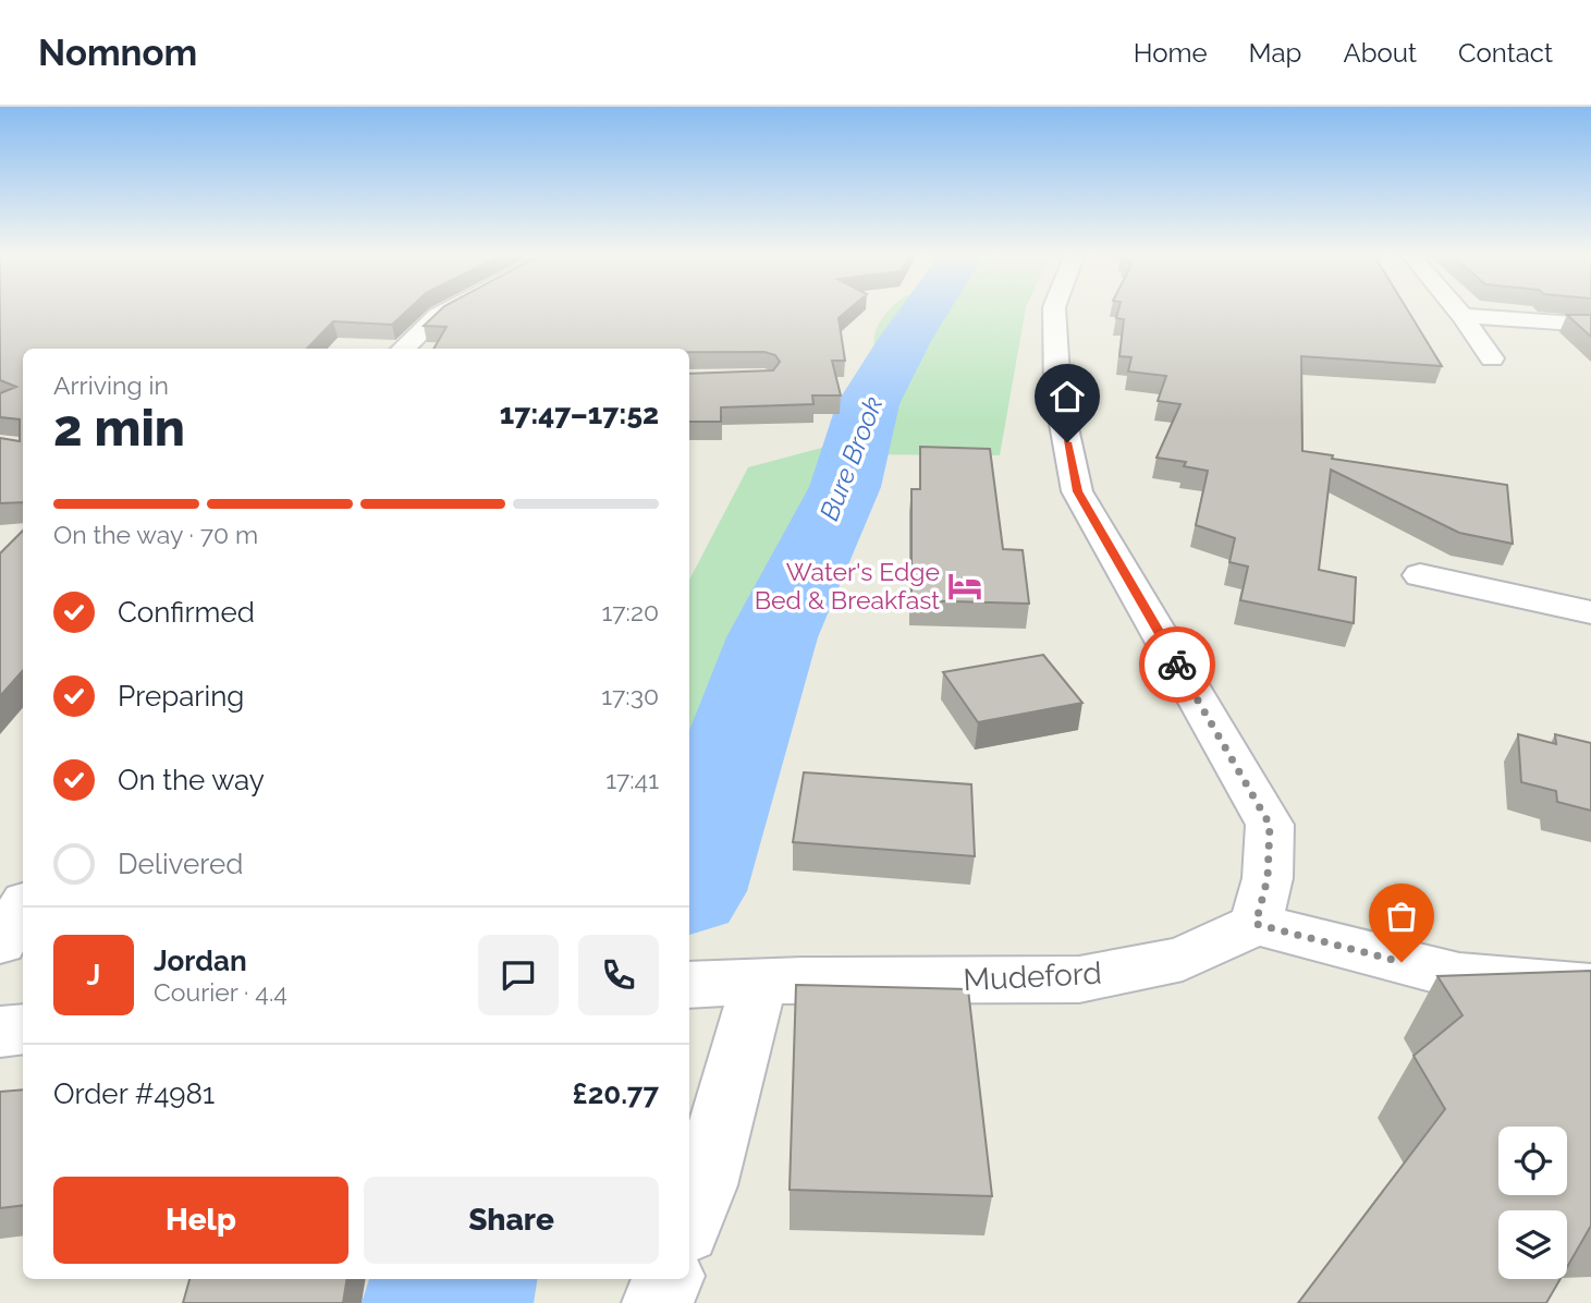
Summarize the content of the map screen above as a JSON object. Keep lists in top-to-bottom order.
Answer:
{
  "streets": {
    "street": ["Mudeford"]
  },
  "water": ["Bure Brook"],
  "places": {
    "hotel": ["Water's Edge Bed & Breakfast"]
  },
  "page": {
    "header": "Nomnom",
    "nav": [
      "Home",
      "Map",
      "About",
      "Contact"
    ],
    "heading": ["2 min", "Arriving in", "17:47–17:52"],
    "panel": [
      "Jordan",
      "Courier · 4.4",
      "Order #4981",
      "£20.77"
    ],
    "bar": "On the way · 70 m",
    "list": [
      ["Confirmed", "17:20"],
      ["Preparing", "17:30"],
      ["On the way", "17:41"],
      "Delivered"
    ],
    "round": "J",
    "buttons": ["Help", "Share"]
  }
}
